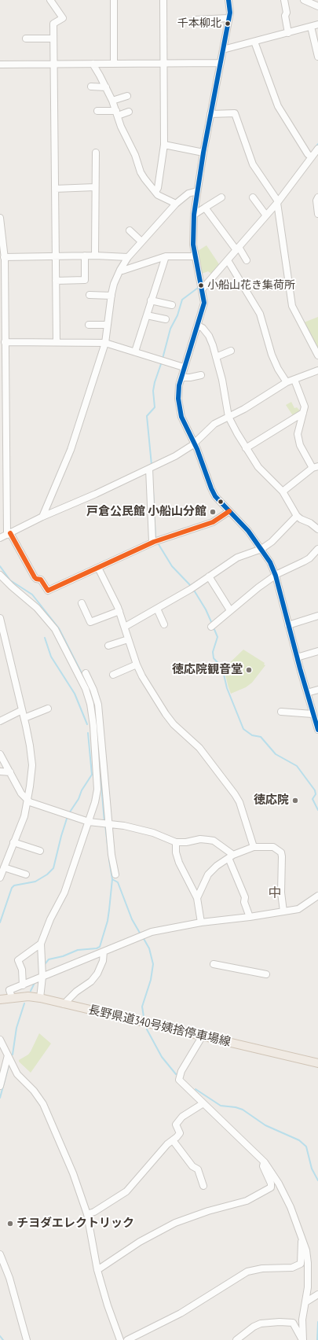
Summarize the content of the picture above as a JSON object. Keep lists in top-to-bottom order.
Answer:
{
  "streets": {
    "main road": ["長野県道340号姨捨停車場線"]
  },
  "districts": ["中"],
  "places": [
    "千本柳北",
    "小船山花き集荷所",
    "戸倉公民館 小船山分館",
    "徳応院観音堂",
    "徳応院",
    "チヨダエレクトリック"
  ]
}
